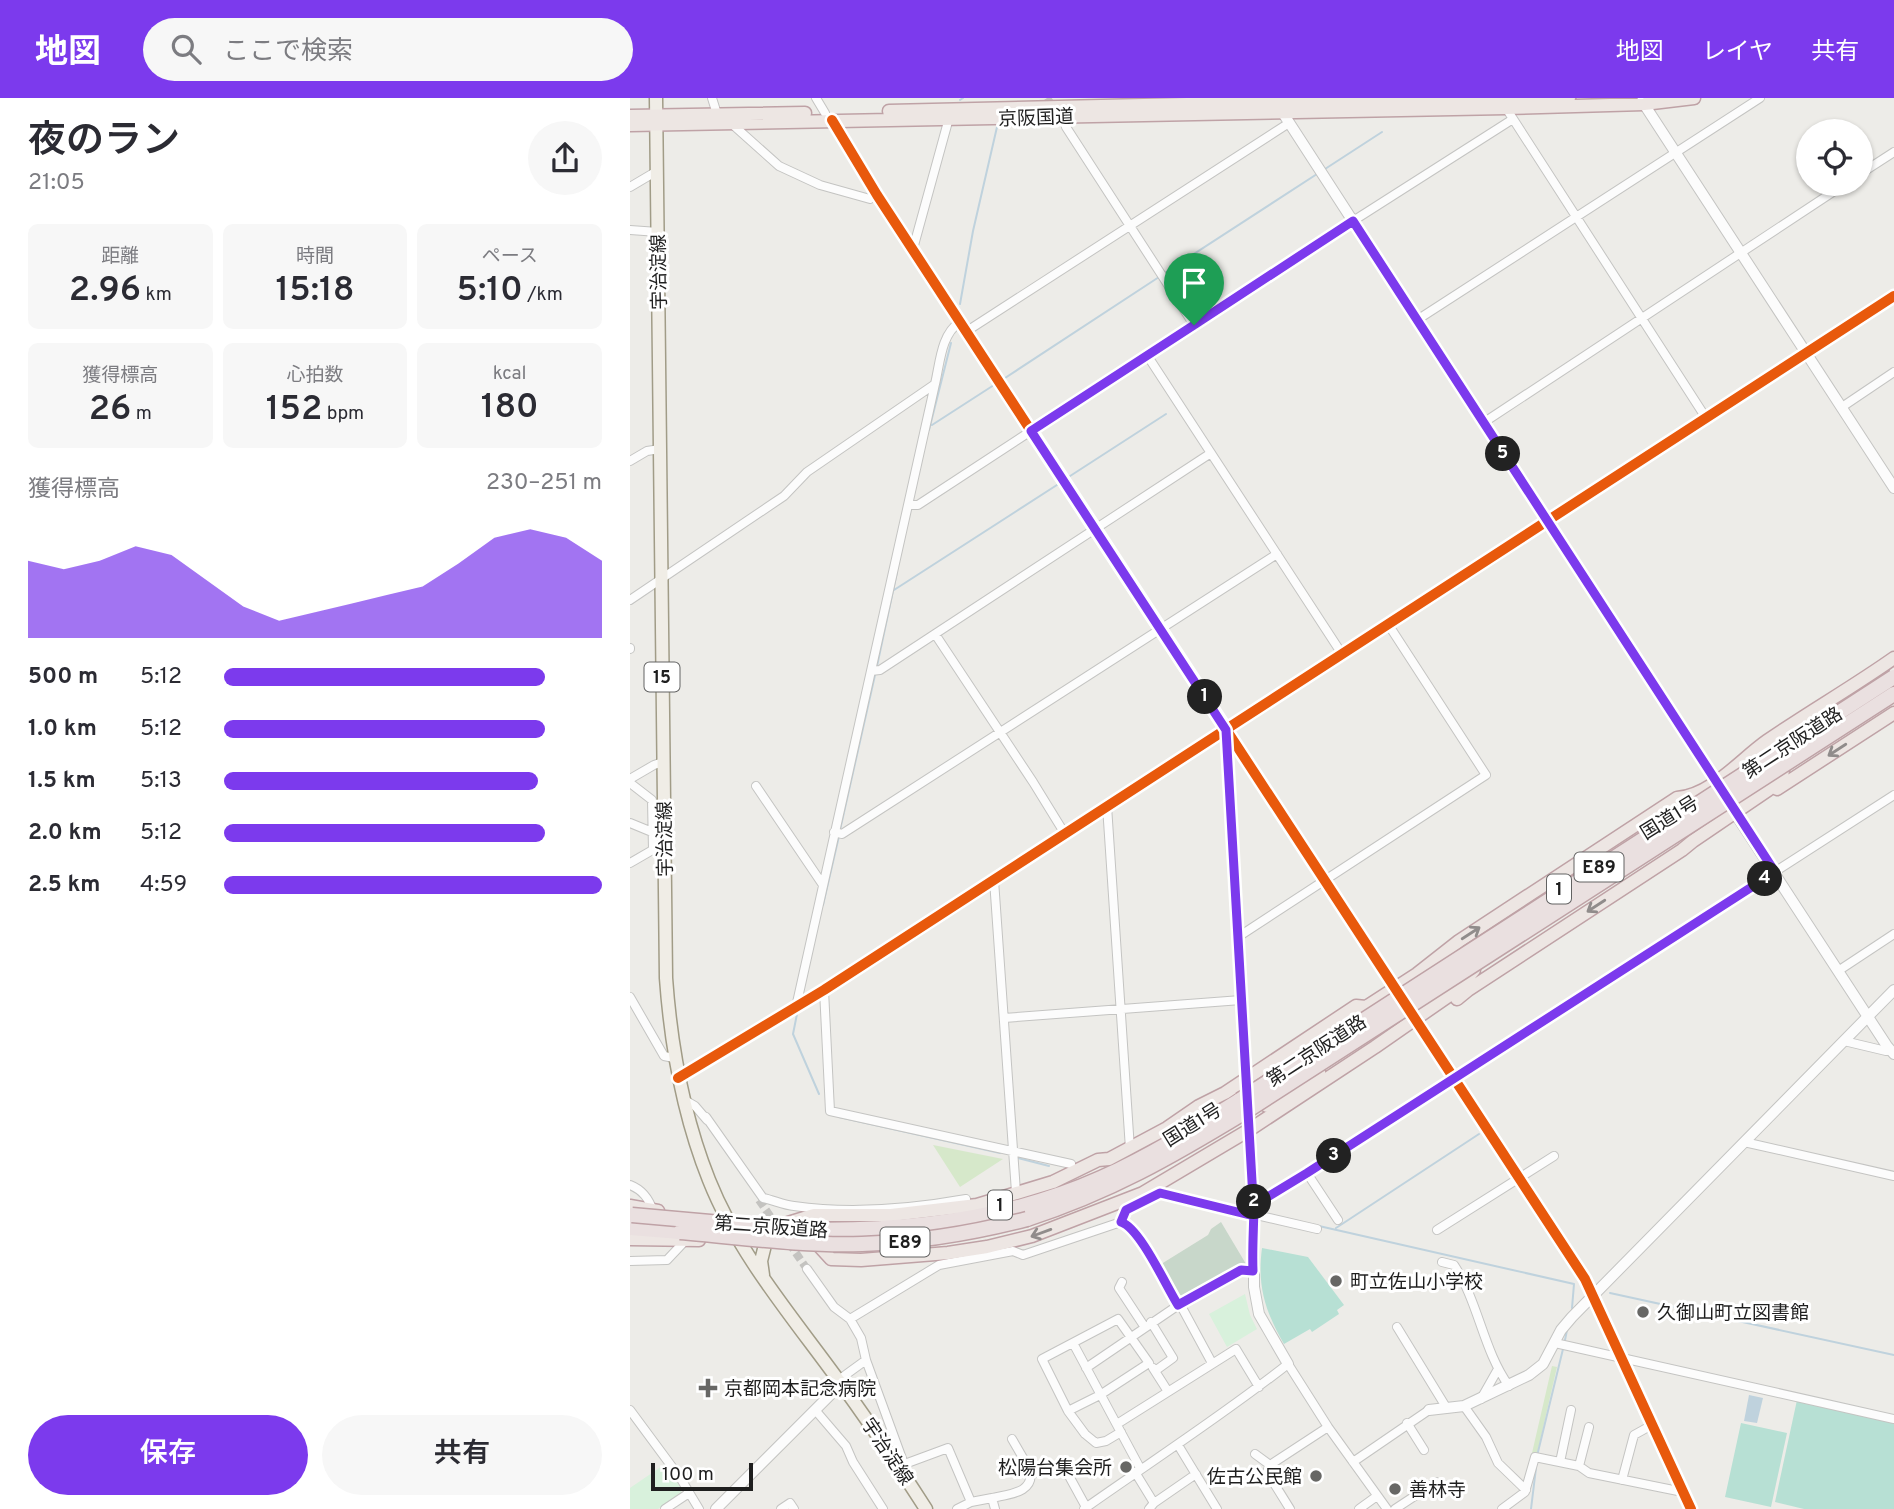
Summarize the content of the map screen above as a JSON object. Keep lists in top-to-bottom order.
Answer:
{
  "streets": {
    "highway": [
      "京阪国道",
      "第二京阪道路",
      "国道1号",
      "E89",
      "1"
    ],
    "main road": ["宇治淀線", "15"]
  },
  "crossings": [
    ["京阪国道", "宇治淀線"],
    ["宇治淀線", "国道1号"],
    ["第二京阪道路", "国道1号"]
  ],
  "places": {
    "other": [
      "町立佐山小学校",
      "久御山町立図書館",
      "松陽台集会所",
      "佐古公民館",
      "善林寺"
    ],
    "health": ["京都岡本記念病院"]
  },
  "scale_bar": "100 m",
  "page": {
    "header": "地図",
    "search": "ここで検索",
    "nav": ["地図", "レイヤ", "共有"],
    "heading": ["夜のラン", "21:05"],
    "stats": [
      ["距離", "2.96 km"],
      ["時間", "15:18"],
      ["ペース", "5:10 /km"],
      ["獲得標高", "26 m"],
      ["心拍数", "152 bpm"],
      ["kcal", "180"]
    ],
    "pins": [
      "5",
      "1",
      "4",
      "3",
      "2"
    ],
    "chart": ["獲得標高", "230–251 m"],
    "list": [
      {
        "name": "500 m",
        "note": "5:12"
      },
      {
        "name": "1.0 km",
        "note": "5:12"
      },
      {
        "name": "1.5 km",
        "note": "5:13"
      },
      {
        "name": "2.0 km",
        "note": "5:12"
      },
      {
        "name": "2.5 km",
        "note": "4:59"
      }
    ],
    "buttons": ["保存", "共有"],
    "scale": "100 m"
  }
}
